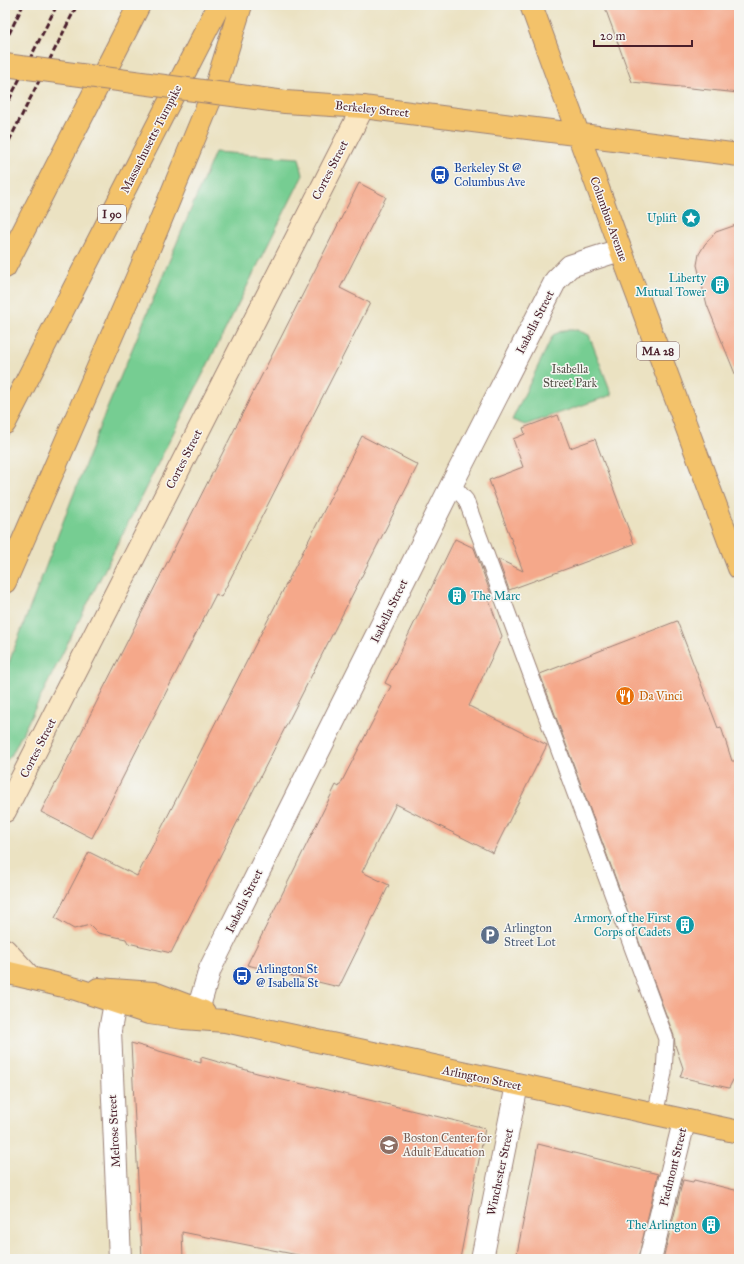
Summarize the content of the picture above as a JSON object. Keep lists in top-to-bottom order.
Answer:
{
  "streets": {
    "main road": [
      "Berkeley Street",
      "Massachusetts Turnpike",
      "I 90",
      "Columbus Avenue",
      "MA 28",
      "Arlington Street"
    ],
    "street": [
      "Cortes Street",
      "Isabella Street",
      "Melrose Street",
      "Piedmont Street",
      "Winchester Street"
    ]
  },
  "crossings": [
    ["Berkeley Street", "Cortes Street"],
    ["Berkeley Street", "Columbus Avenue"],
    ["Columbus Avenue", "Isabella Street"],
    ["Isabella Street", "Arlington Street"],
    ["Arlington Street", "Melrose Street"],
    ["Arlington Street", "Piedmont Street"],
    ["Arlington Street", "Winchester Street"]
  ],
  "parks": ["Isabella Street Park"],
  "places": {
    "bus stop": ["Berkeley St @ Columbus Ave", "Arlington St @ Isabella St"],
    "place": ["Uplift"],
    "building": [
      "Liberty Mutual Tower",
      "The Marc",
      "Armory of the First Corps of Cadets",
      "The Arlington"
    ],
    "restaurant": ["Da Vinci"],
    "parking": ["Arlington Street Lot"],
    "school or university": ["Boston Center for Adult Education"]
  },
  "scale_bar": "20 m"
}
